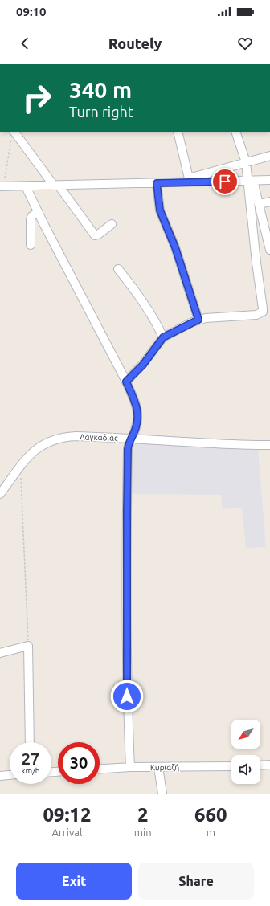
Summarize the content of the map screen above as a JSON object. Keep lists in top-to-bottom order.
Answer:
{
  "streets": {
    "street": ["Λαγκαδιάς", "Κυριαζή"]
  },
  "north": "bottom left",
  "page": {
    "status": "09:10",
    "header": "Routely",
    "turn": ["340 m", "Turn right"],
    "speed": "27 km/h",
    "limit": "30",
    "eta": [
      "09:12",
      "Arrival",
      "2",
      "min",
      "660",
      "m"
    ],
    "buttons": ["Exit", "Share"]
  }
}
